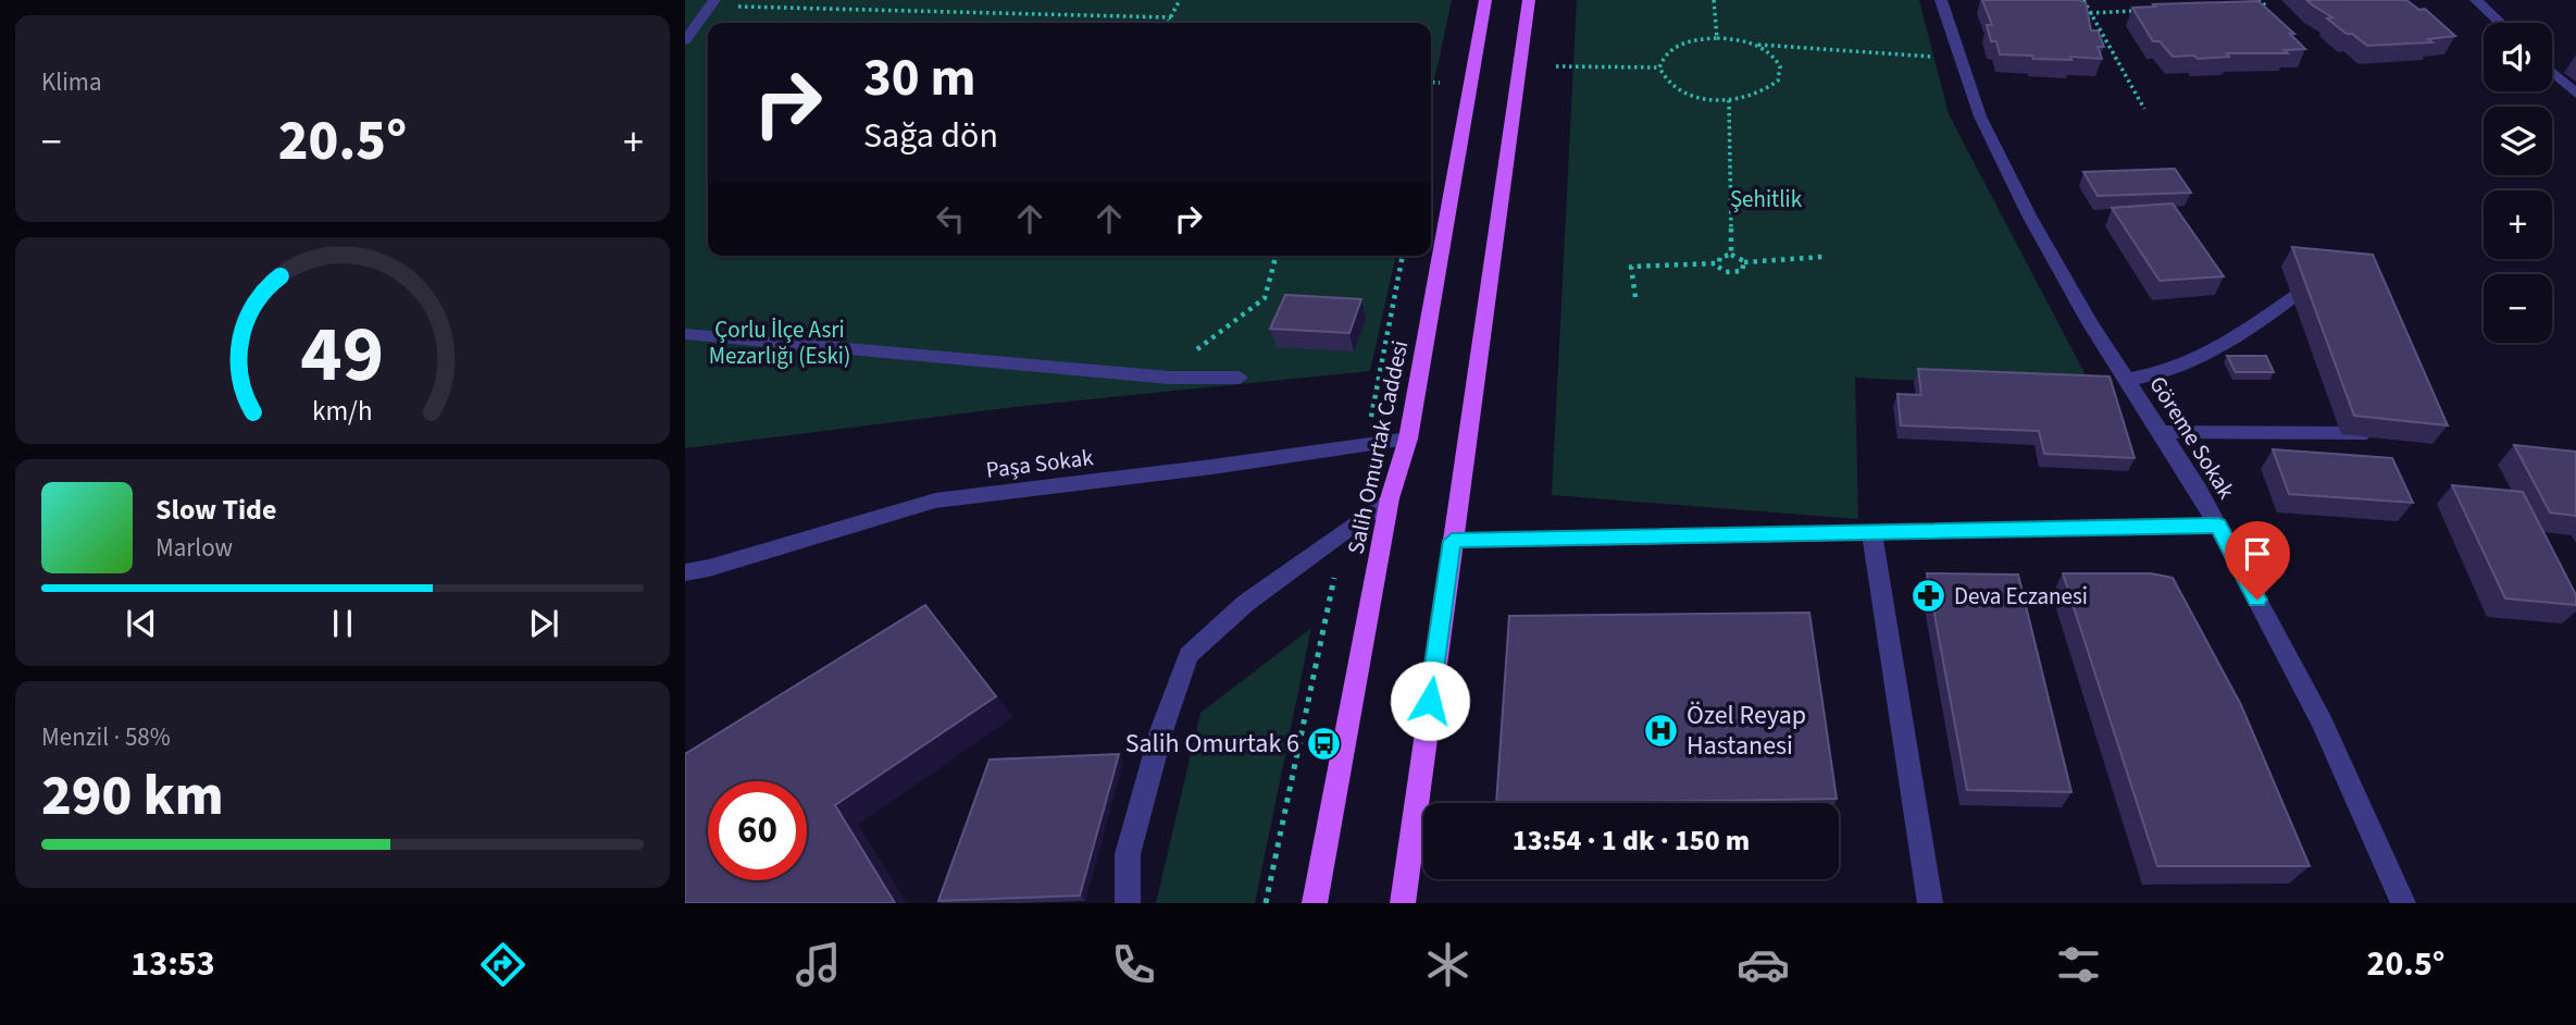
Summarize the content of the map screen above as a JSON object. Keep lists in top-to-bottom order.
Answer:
{
  "streets": {
    "main road": ["Salih Omurtak Caddesi"],
    "street": ["Göreme Sokak", "Paşa Sokak"]
  },
  "crossings": [
    ["Salih Omurtak Caddesi", "Paşa Sokak"]
  ],
  "parks": ["Şehitlik", "Çorlu İlçe Asri Mezarlığı (Eski)"],
  "places": {
    "pharmacy": ["Deva Eczanesi"],
    "hospital": ["Özel Reyap Hastanesi"],
    "bus stop": ["Salih Omurtak 6"]
  },
  "page": {
    "tile": [
      "Klima",
      ["Menzil · 58%", "290 km"]
    ],
    "map_buttons": ["+", "−"],
    "turn": ["30 m", "Sağa dön"],
    "heat": ["−", "20.5°", "+"],
    "song": ["Slow Tide", "Marlow"],
    "limit": "60",
    "trip": "13:54 · 1 dk · 150 m",
    "tabs": ["13:53", "20.5°"],
    "gauge": ["49", "km/h"]
  }
}
